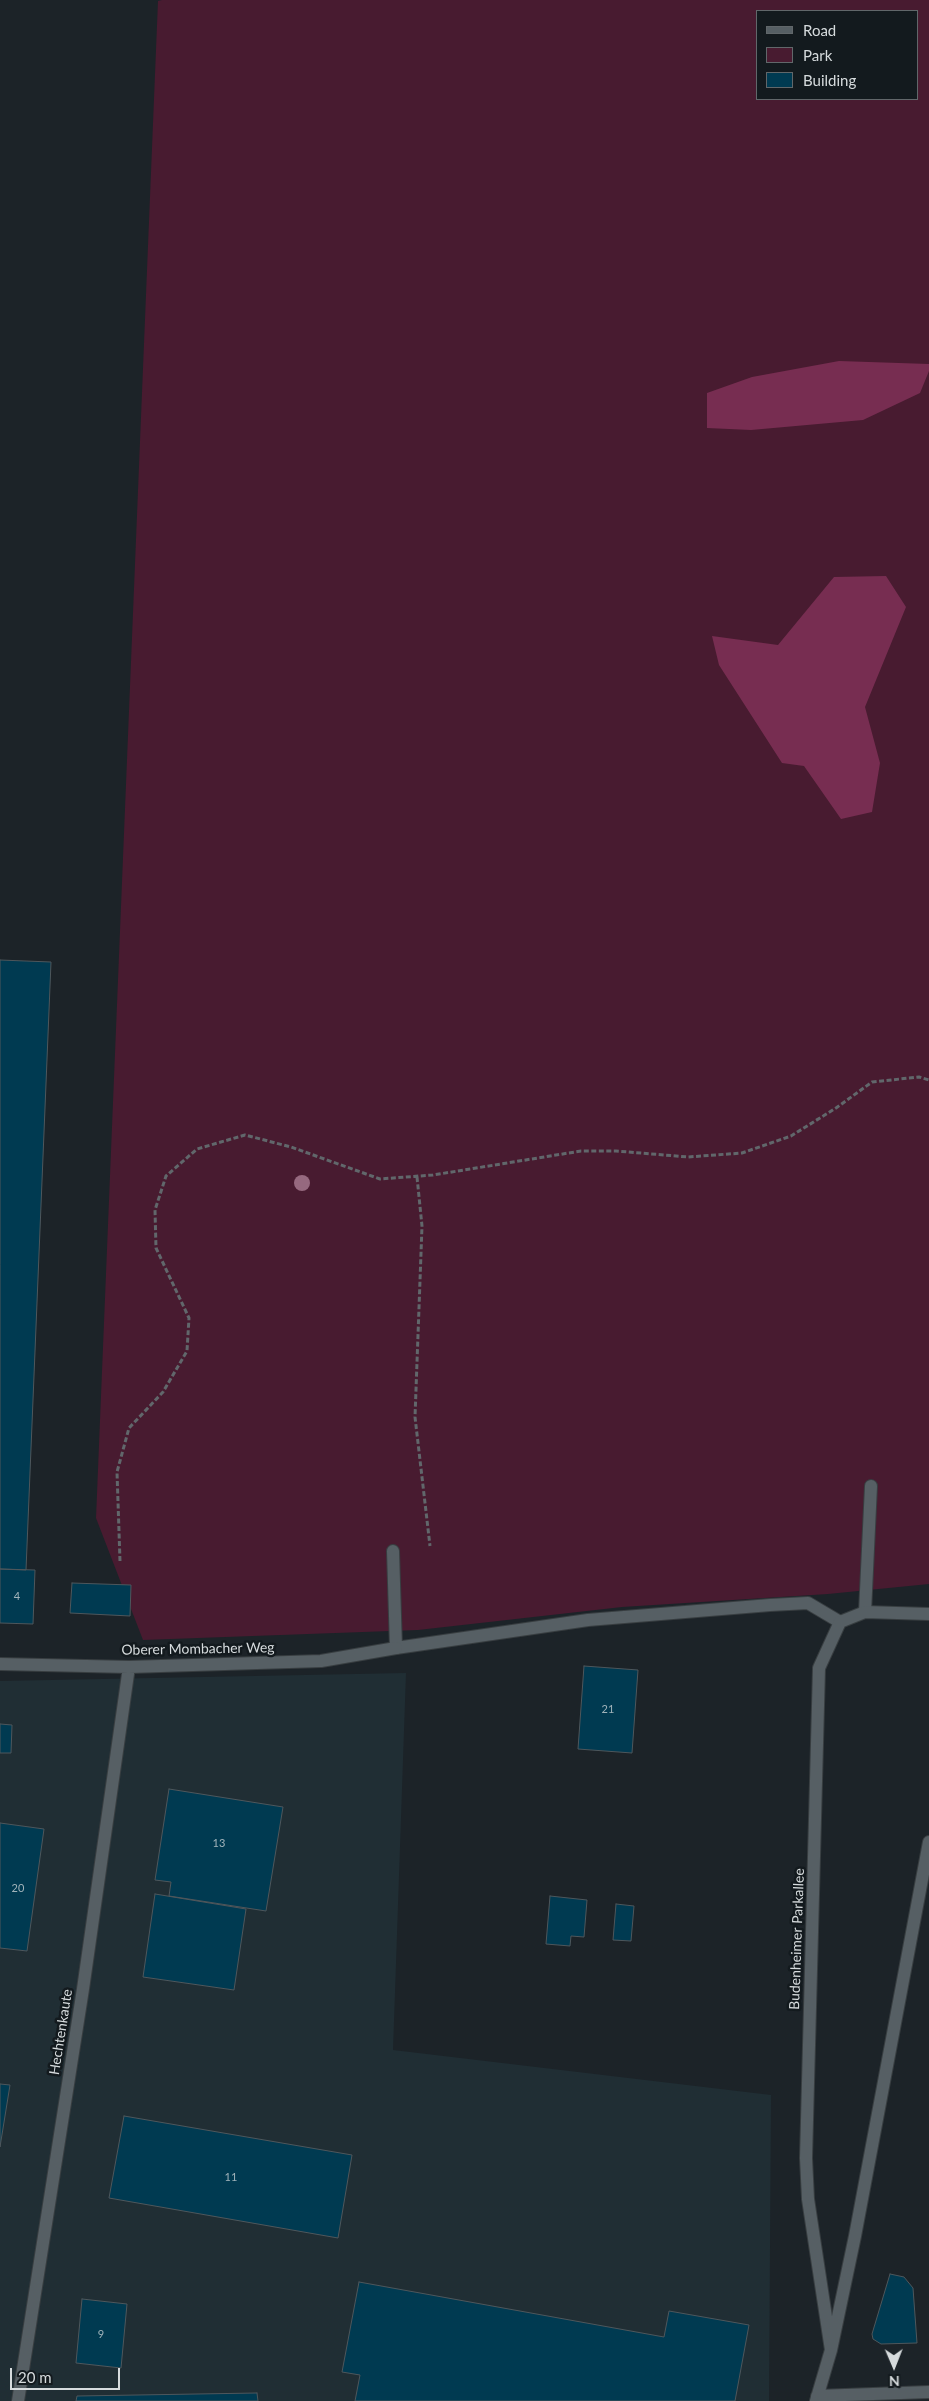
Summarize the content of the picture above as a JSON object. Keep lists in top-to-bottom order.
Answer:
{
  "streets": {
    "street": ["Oberer Mombacher Weg", "Budenheimer Parkallee", "Hechtenkaute"]
  },
  "crossings": [
    ["Oberer Mombacher Weg", "Budenheimer Parkallee"],
    ["Oberer Mombacher Weg", "Hechtenkaute"]
  ],
  "house_numbers": [
    "4",
    "21",
    "13",
    "20",
    "11",
    "9"
  ],
  "legend": ["Road", "Park", "Building"],
  "scale_bar": "20 m",
  "north": "bottom"
}
